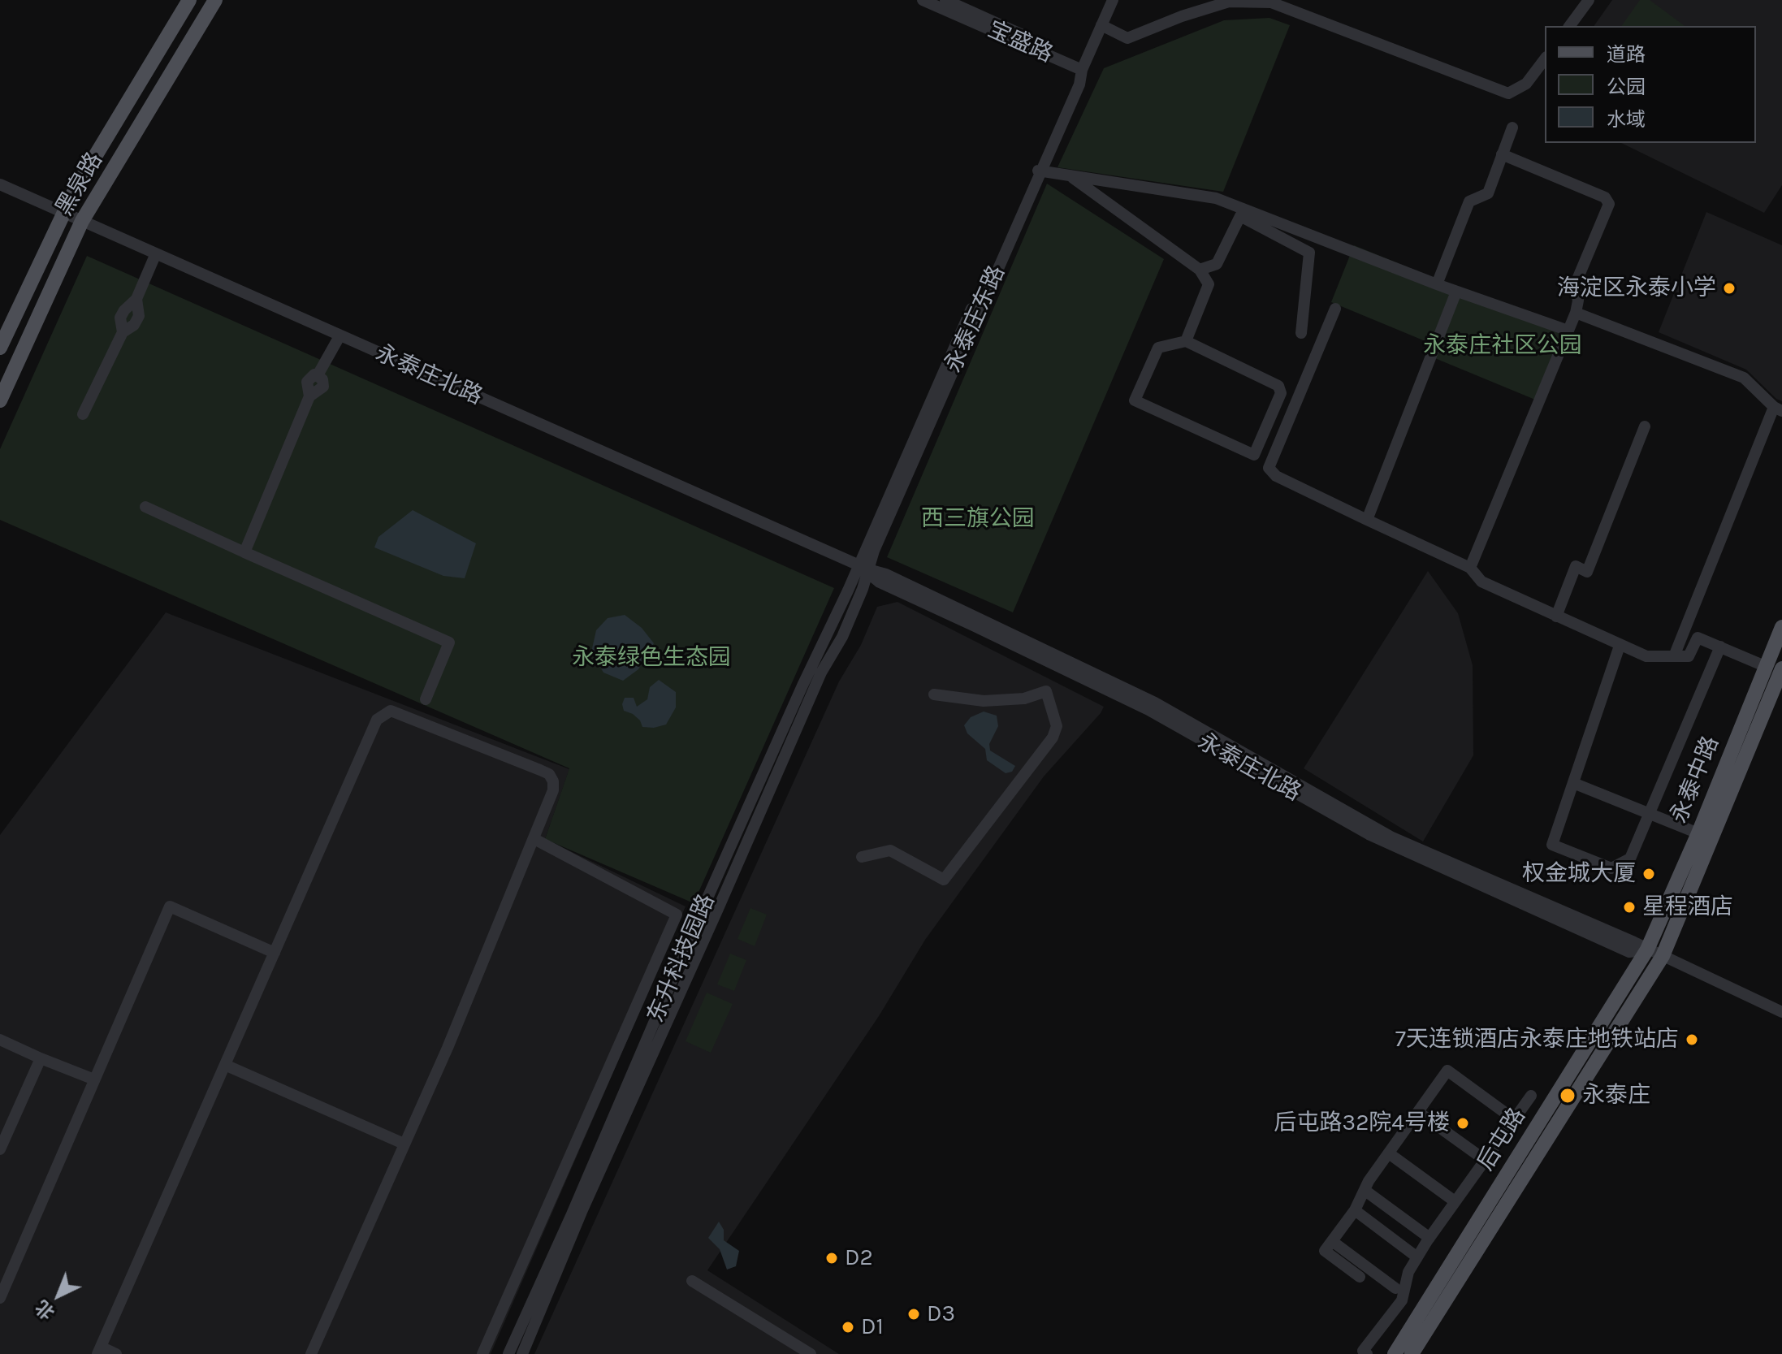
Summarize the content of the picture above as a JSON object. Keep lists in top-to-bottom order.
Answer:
{
  "streets": {
    "main road": ["黑泉路", "永泰中路", "后屯路"],
    "street": [
      "宝盛路",
      "永泰庄东路",
      "永泰庄北路",
      "东升科技园路"
    ]
  },
  "crossings": [
    ["宝盛路", "永泰庄东路"],
    ["黑泉路", "永泰庄北路"],
    ["永泰庄东路", "永泰庄北路"],
    ["永泰庄东路", "东升科技园路"],
    ["永泰庄北路", "永泰中路"],
    ["永泰庄北路", "东升科技园路"],
    ["永泰庄北路", "后屯路"],
    ["永泰中路", "后屯路"]
  ],
  "parks": ["永泰庄社区公园", "西三旗公园", "永泰绿色生态园"],
  "places": [
    "海淀区永泰小学",
    "权金城大厦",
    "星程酒店",
    "7天连锁酒店永泰庄地铁站店",
    "永泰庄",
    "后屯路32院4号楼",
    "D2",
    "D3",
    "D1"
  ],
  "legend": ["道路", "公园", "水域"],
  "north": "bottom left"
}
